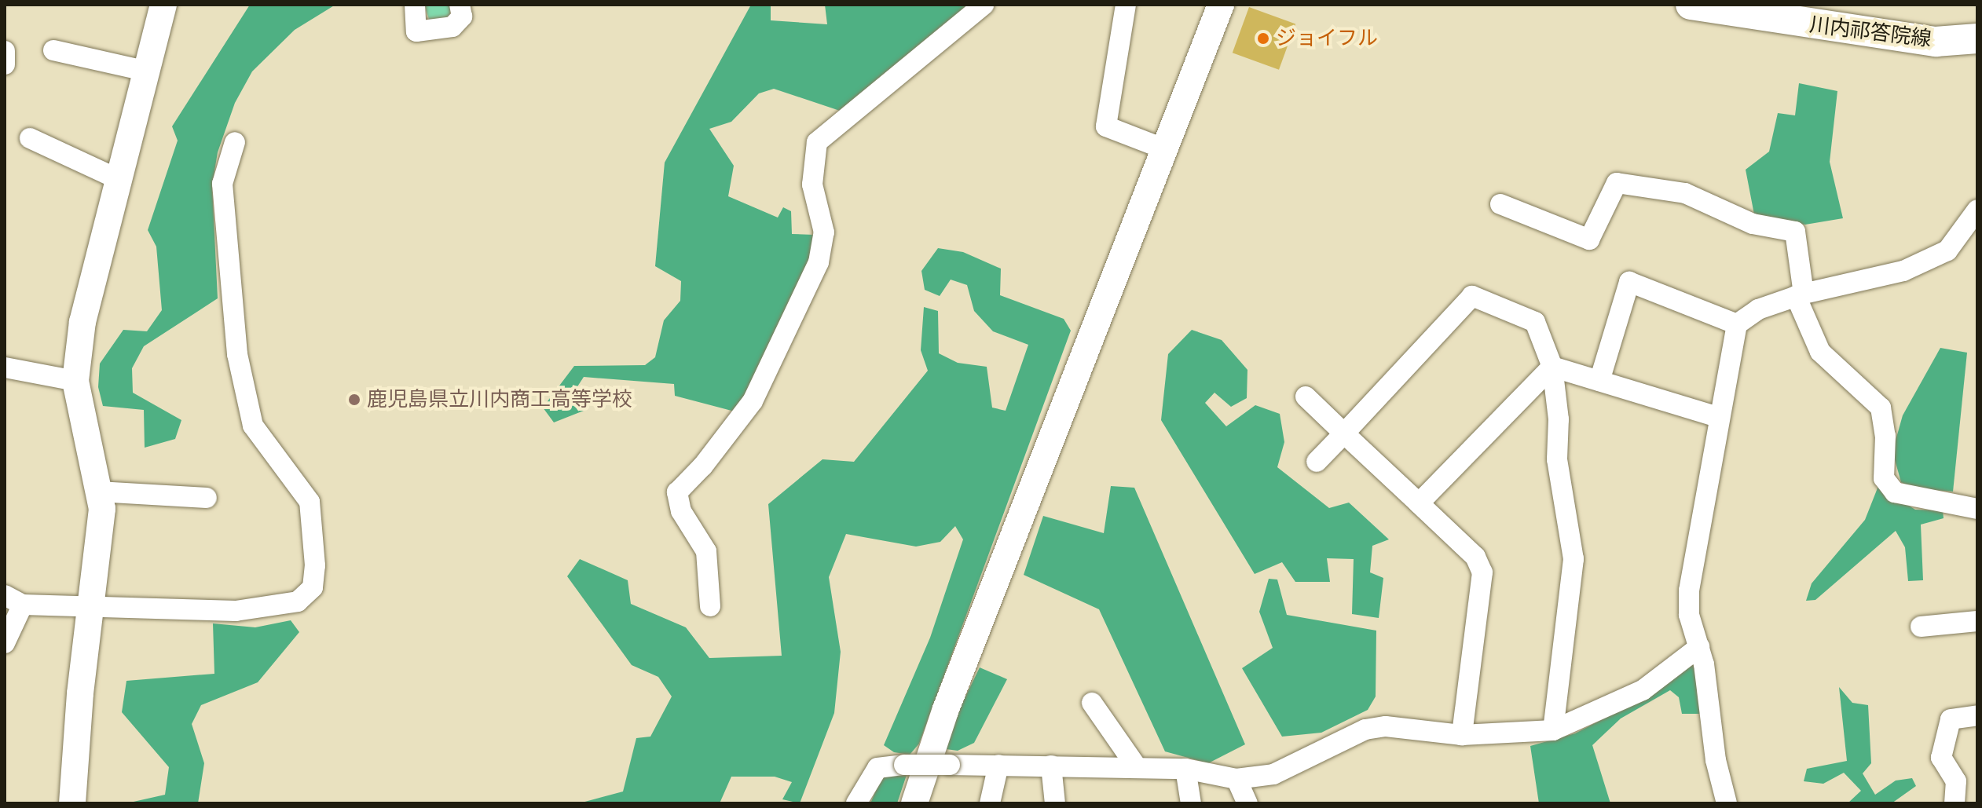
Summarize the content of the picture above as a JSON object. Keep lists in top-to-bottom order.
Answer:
{
  "streets": {
    "main road": ["川内祁答院線"]
  },
  "places": ["ジョイフル", "鹿児島県立川内商工高等学校"]
}
